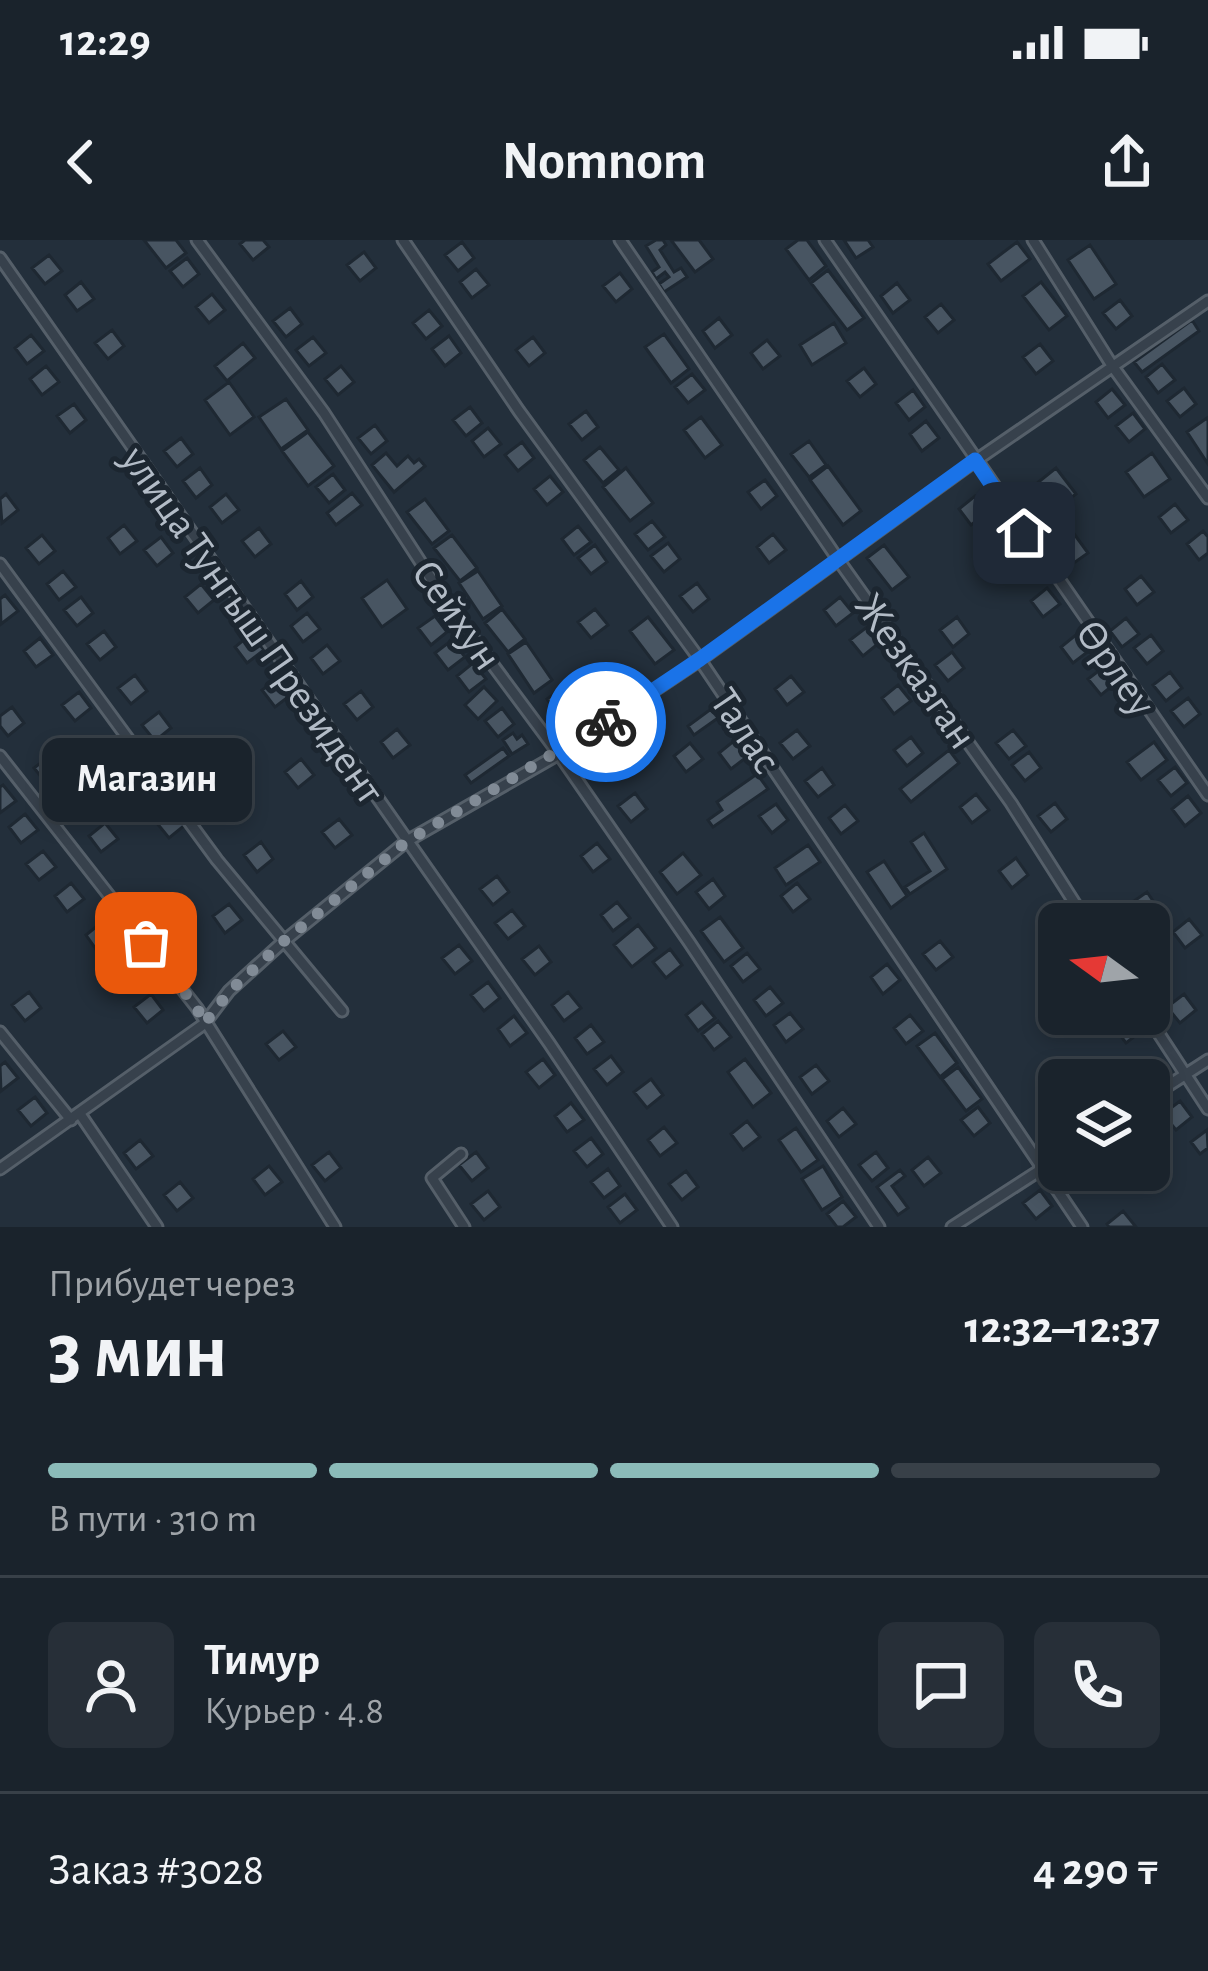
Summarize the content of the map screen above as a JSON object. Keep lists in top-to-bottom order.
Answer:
{
  "streets": {
    "street": [
      "Сейхун",
      "улица Тунгыш Президент",
      "Өрлеу",
      "Жезказган",
      "Талас"
    ]
  },
  "places": ["Магазин"],
  "north": "left",
  "page": {
    "status": "12:29",
    "header": "Nomnom",
    "bubble": "Магазин",
    "heading": ["3 мин", "Прибудет через", "12:32–12:37"],
    "panel": [
      "Тимур",
      "Курьер · 4.8",
      "Заказ #3028",
      "4 290 ₸"
    ],
    "bar": "В пути · 310 m"
  }
}
